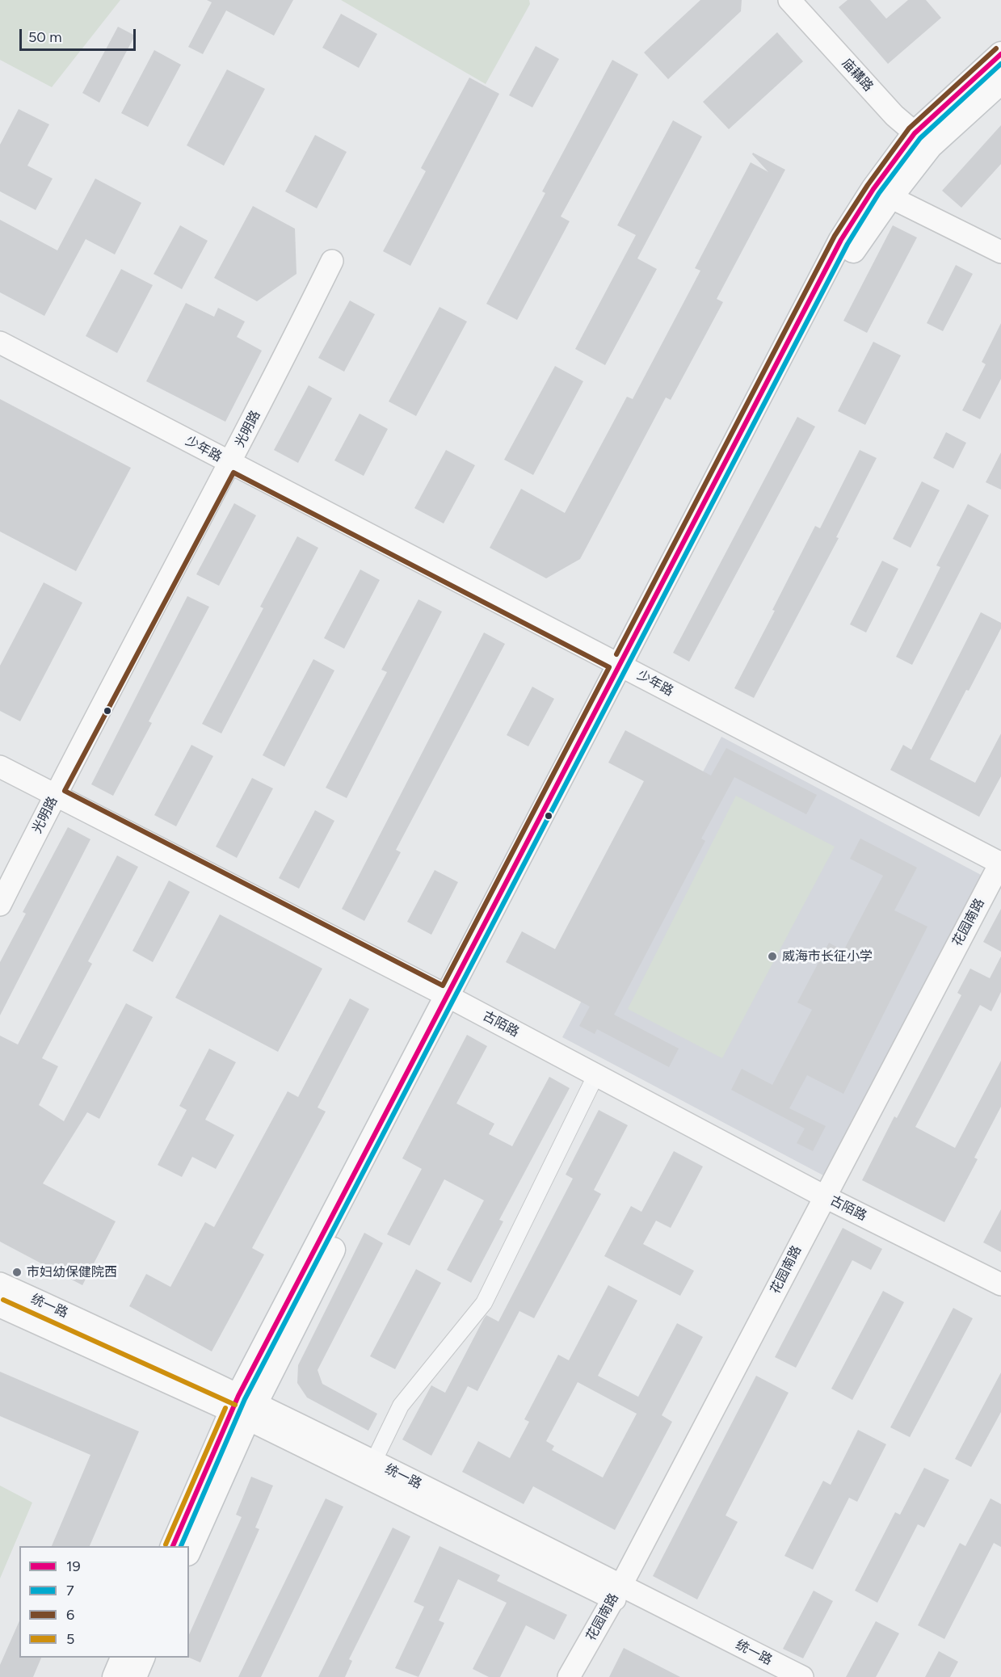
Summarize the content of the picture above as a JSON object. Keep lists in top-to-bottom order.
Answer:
{
  "streets": {
    "street": [
      "庙耩路",
      "光明路",
      "少年路",
      "花园南路",
      "古陌路",
      "统一路"
    ]
  },
  "crossings": [
    ["光明路", "少年路"],
    ["光明路", "古陌路"],
    ["少年路", "花园南路"],
    ["花园南路", "古陌路"],
    ["花园南路", "统一路"]
  ],
  "places": ["威海市长征小学", "市妇幼保健院西"],
  "lines": [
    "transit line 6",
    "transit line 19",
    "transit line 7",
    "transit line 5"
  ],
  "legend": [
    "19",
    "7",
    "6",
    "5"
  ],
  "scale_bar": "50 m"
}
